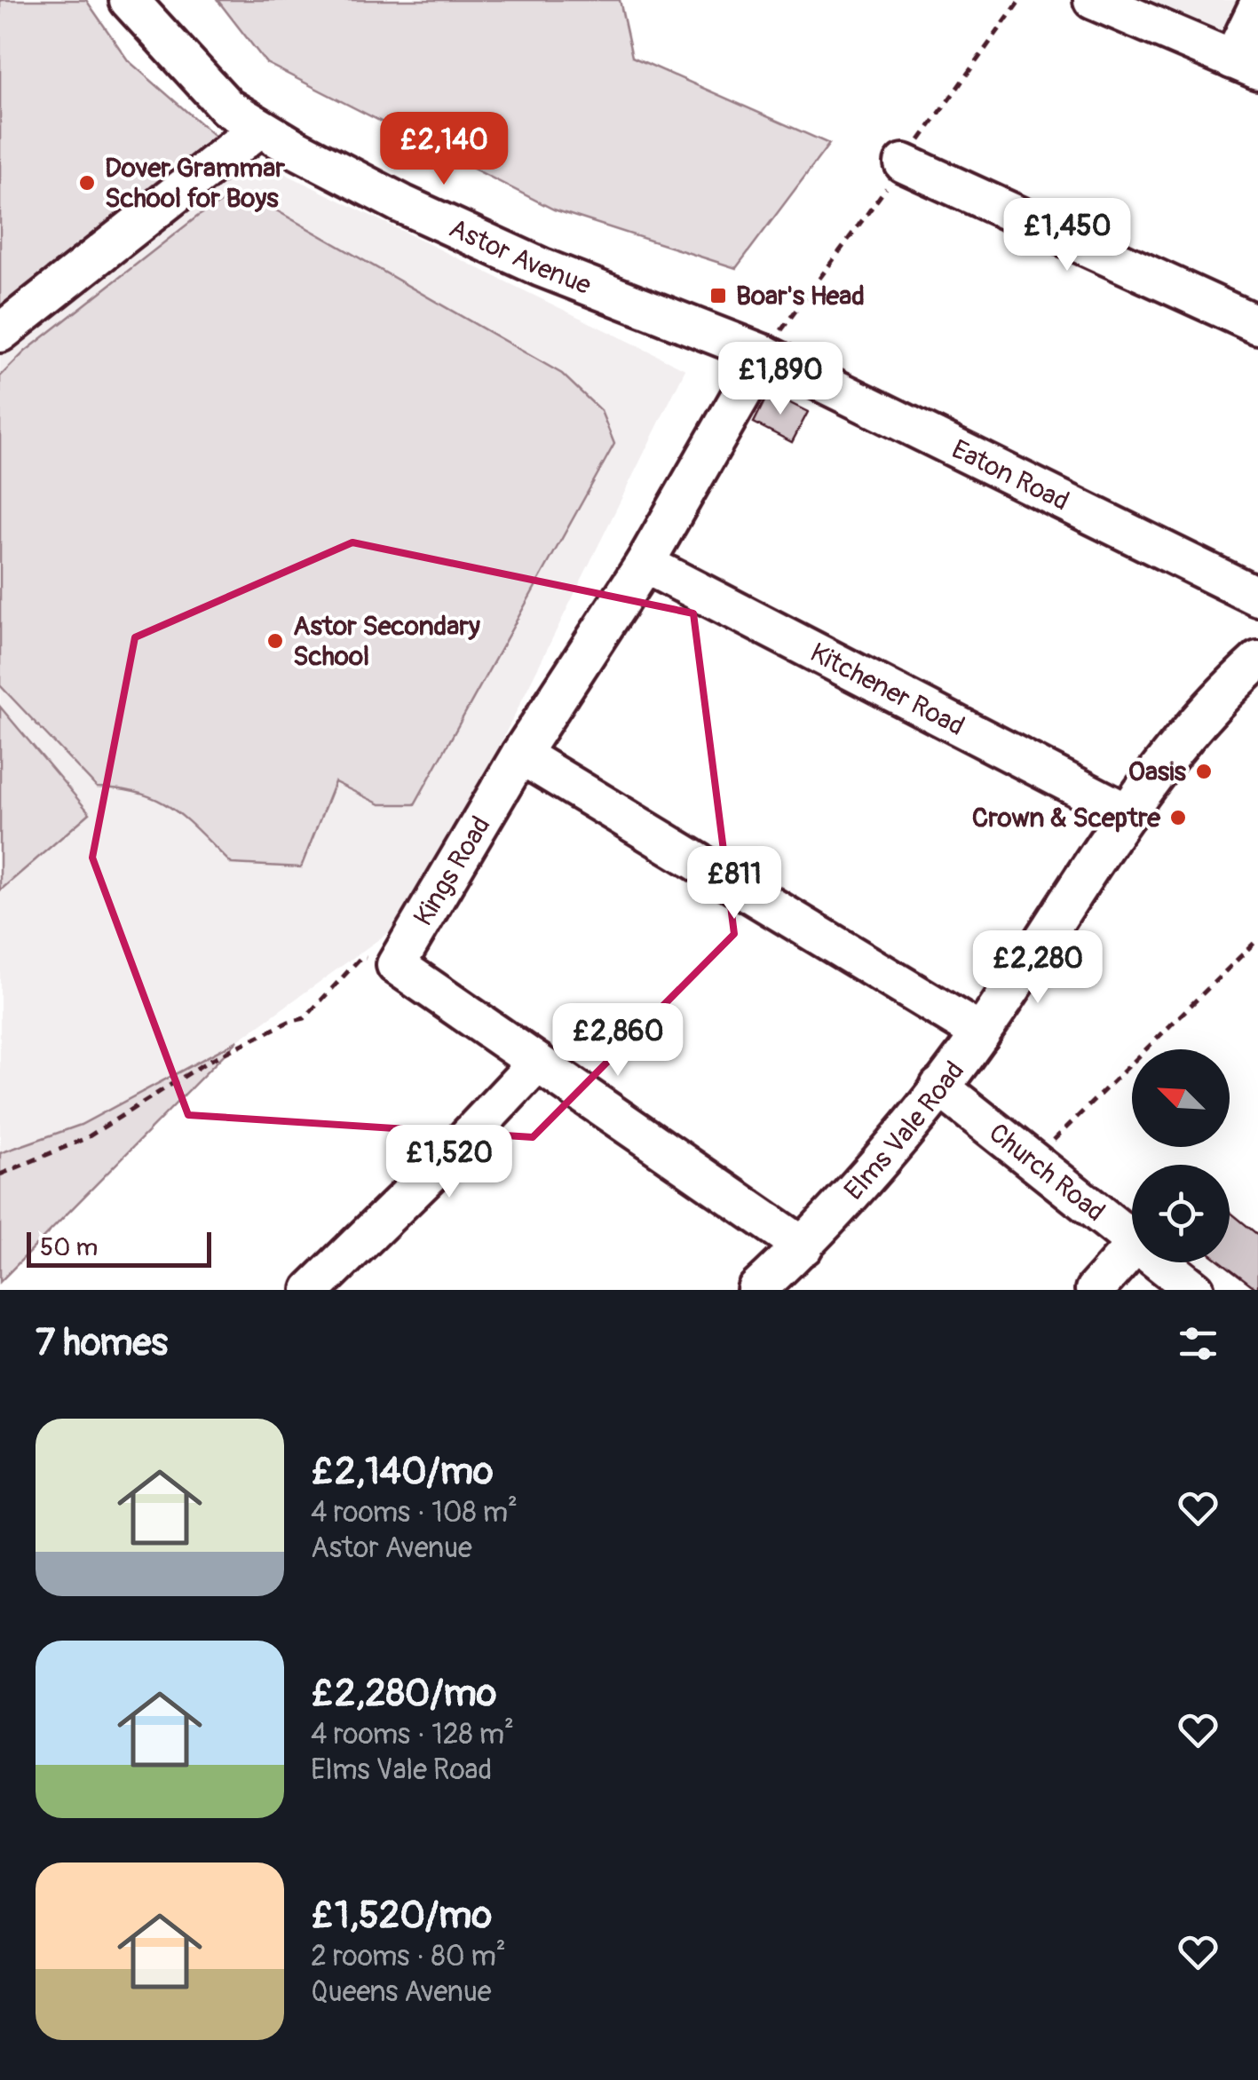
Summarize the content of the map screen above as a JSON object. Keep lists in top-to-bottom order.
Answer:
{
  "streets": {
    "street": [
      "Astor Avenue",
      "Eaton Road",
      "Kitchener Road",
      "Kings Road",
      "Elms Vale Road",
      "Church Road"
    ]
  },
  "crossings": [
    ["Astor Avenue", "Eaton Road"],
    ["Astor Avenue", "Kings Road"],
    ["Eaton Road", "Kings Road"],
    ["Kitchener Road", "Kings Road"],
    ["Kitchener Road", "Elms Vale Road"],
    ["Elms Vale Road", "Church Road"]
  ],
  "places": {
    "other": [
      "Dover Grammar School for Boys",
      "Astor Secondary School",
      "Oasis",
      "Crown & Sceptre"
    ],
    "transit": ["Boar's Head"]
  },
  "scale_bar": "50 m",
  "north": "top left",
  "page": {
    "price": [
      "£2,140",
      "£1,450",
      "£1,890",
      "£811",
      "£2,280",
      "£2,860",
      "£1,520"
    ],
    "scale": "50 m",
    "heading": "7 homes",
    "list": [
      {
        "name": "£2,140/mo",
        "note": "4 rooms · 108 m² · Astor Avenue"
      },
      {
        "name": "£2,280/mo",
        "note": "4 rooms · 128 m² · Elms Vale Road"
      },
      {
        "name": "£1,520/mo",
        "note": "2 rooms · 80 m² · Queens Avenue"
      }
    ]
  }
}
